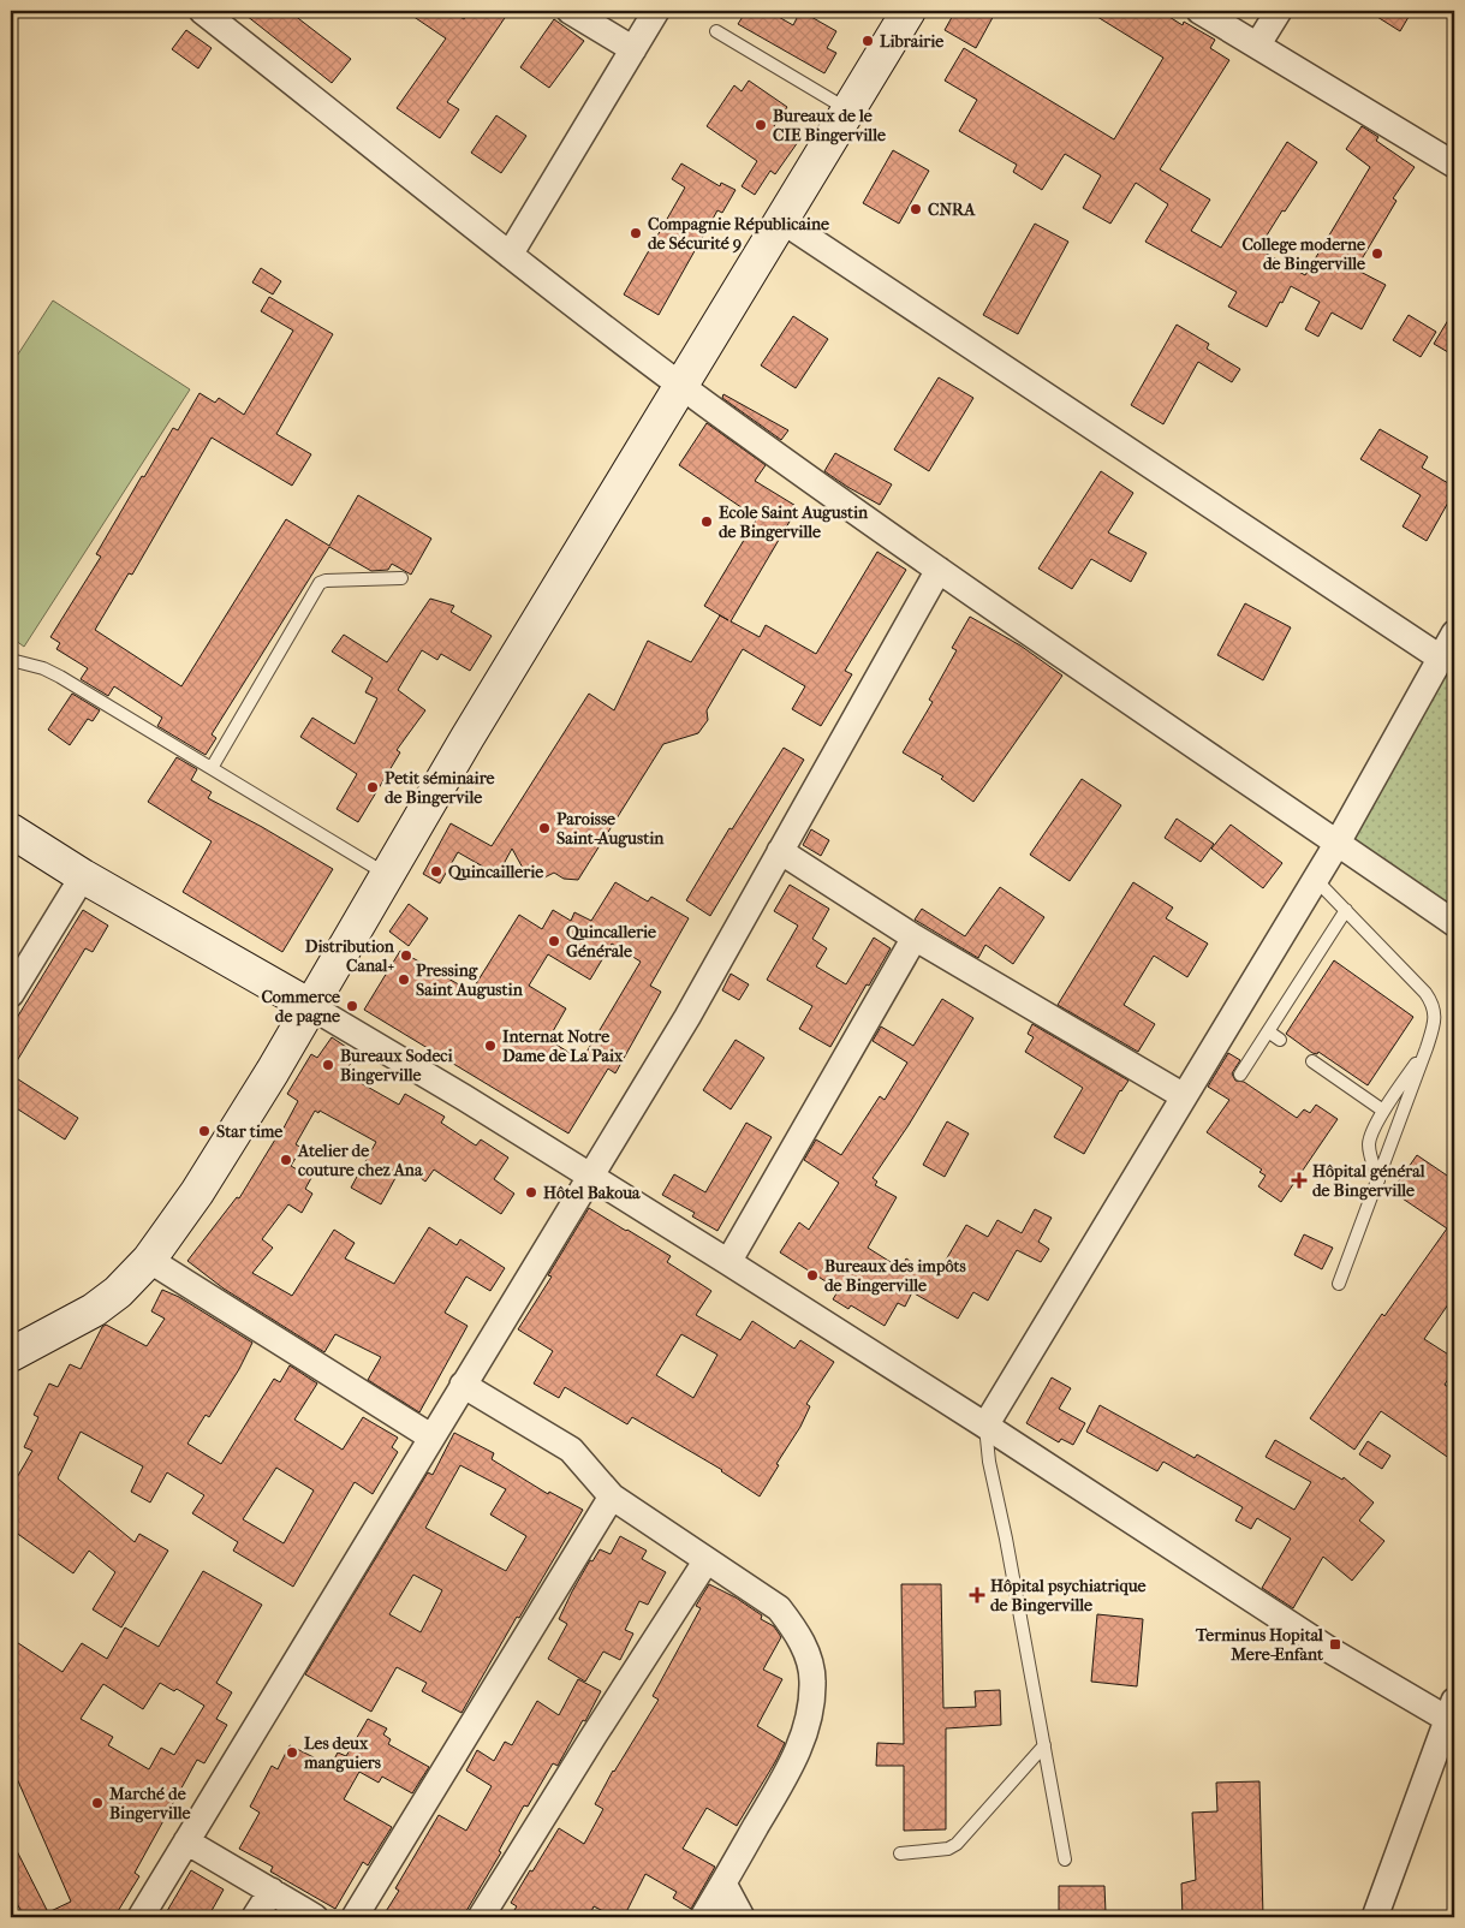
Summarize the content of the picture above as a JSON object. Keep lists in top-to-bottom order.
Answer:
{
  "places": {
    "other": [
      "Librairie",
      "Bureaux de le CIE Bingerville",
      "CNRA",
      "Compagnie Républicaine de Sécurité 9",
      "College moderne de Bingerville",
      "Ecole Saint Augustin de Bingerville",
      "Petit séminaire de Bingervile",
      "Paroisse Saint-Augustin",
      "Quincaillerie",
      "Quincallerie Générale",
      "Distribution Canal+",
      "Pressing Saint Augustin",
      "Commerce de pagne",
      "Internat Notre Dame de La Paix",
      "Bureaux Sodeci Bingerville",
      "Star time",
      "Atelier de couture chez Ana",
      "Hôtel Bakoua",
      "Bureaux des impôts de Bingerville",
      "Les deux manguiers",
      "Marché de Bingerville"
    ],
    "health": ["Hôpital général de Bingerville", "Hôpital psychiatrique de Bingerville"],
    "transit": ["Terminus Hopital Mere-Enfant"]
  }
}
